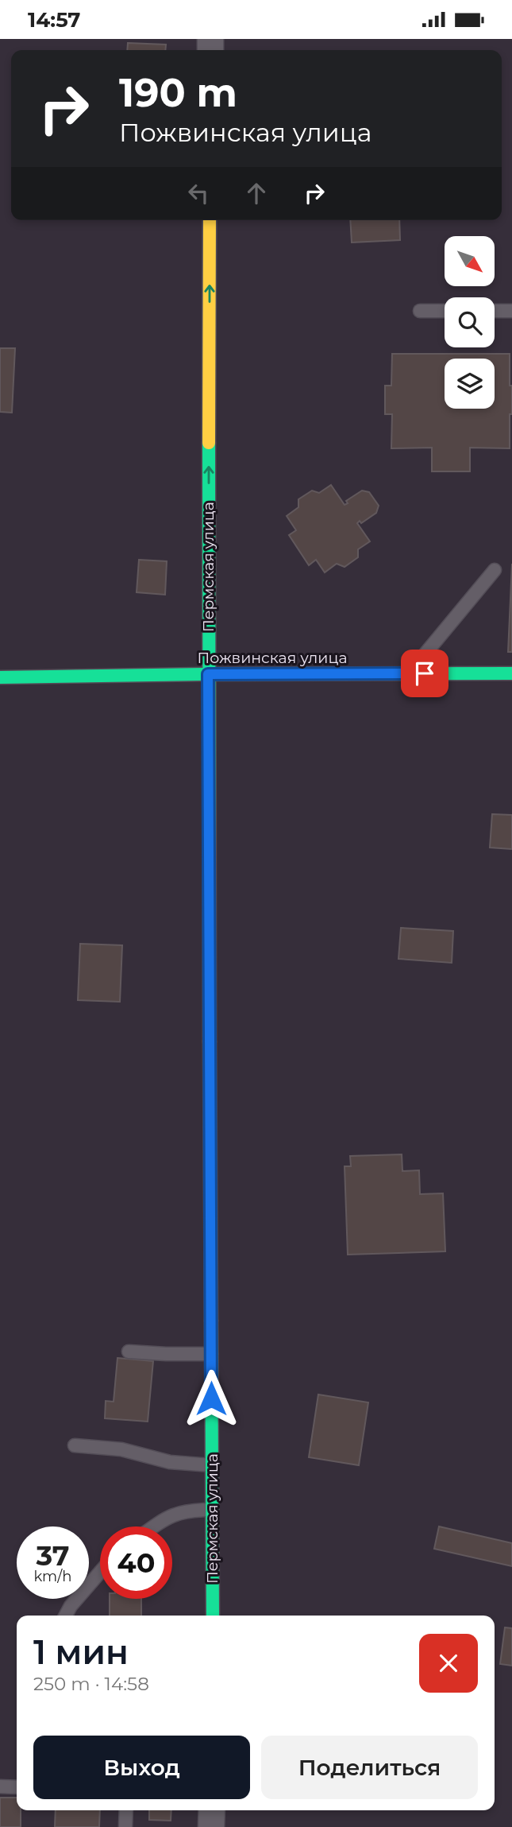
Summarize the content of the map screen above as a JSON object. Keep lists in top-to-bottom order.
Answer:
{
  "streets": {
    "street": ["Пермская улица", "Пожвинская улица"]
  },
  "crossings": [
    ["Пермская улица", "Пожвинская улица"]
  ],
  "north": "bottom right",
  "page": {
    "status": "14:57",
    "turn": ["190 m", "Пожвинская улица"],
    "speed": "37 km/h",
    "limit": "40",
    "heading": ["1 мин", "250 m · 14:58"],
    "buttons": ["Выход", "Поделиться"]
  }
}
